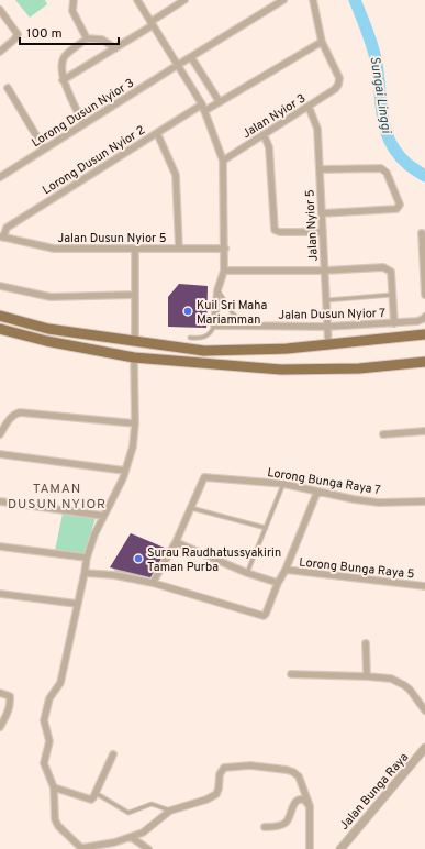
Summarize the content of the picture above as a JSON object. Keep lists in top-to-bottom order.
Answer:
{
  "streets": {
    "street": [
      "Lorong Dusun Nyior 3",
      "Jalan Nyior 3",
      "Lorong Dusun Nyior 2",
      "Jalan Nyior 5",
      "Jalan Dusun Nyior 5",
      "Jalan Dusun Nyior 7",
      "Lorong Bunga Raya 7",
      "Lorong Bunga Raya 5",
      "Jalan Bunga Raya"
    ]
  },
  "crossings": [
    ["Jalan Nyior 3", "Lorong Dusun Nyior 2"],
    ["Jalan Nyior 3", "Jalan Nyior 5"],
    ["Lorong Dusun Nyior 2", "Jalan Dusun Nyior 5"],
    ["Jalan Nyior 5", "Jalan Dusun Nyior 7"]
  ],
  "districts": ["TAMAN DUSUN NYIOR"],
  "water": ["Sungai Linggi"],
  "places": ["Kuil Sri Maha Mariamman", "Surau Raudhatussyakirin Taman Purba"],
  "scale_bar": "100 m"
}
